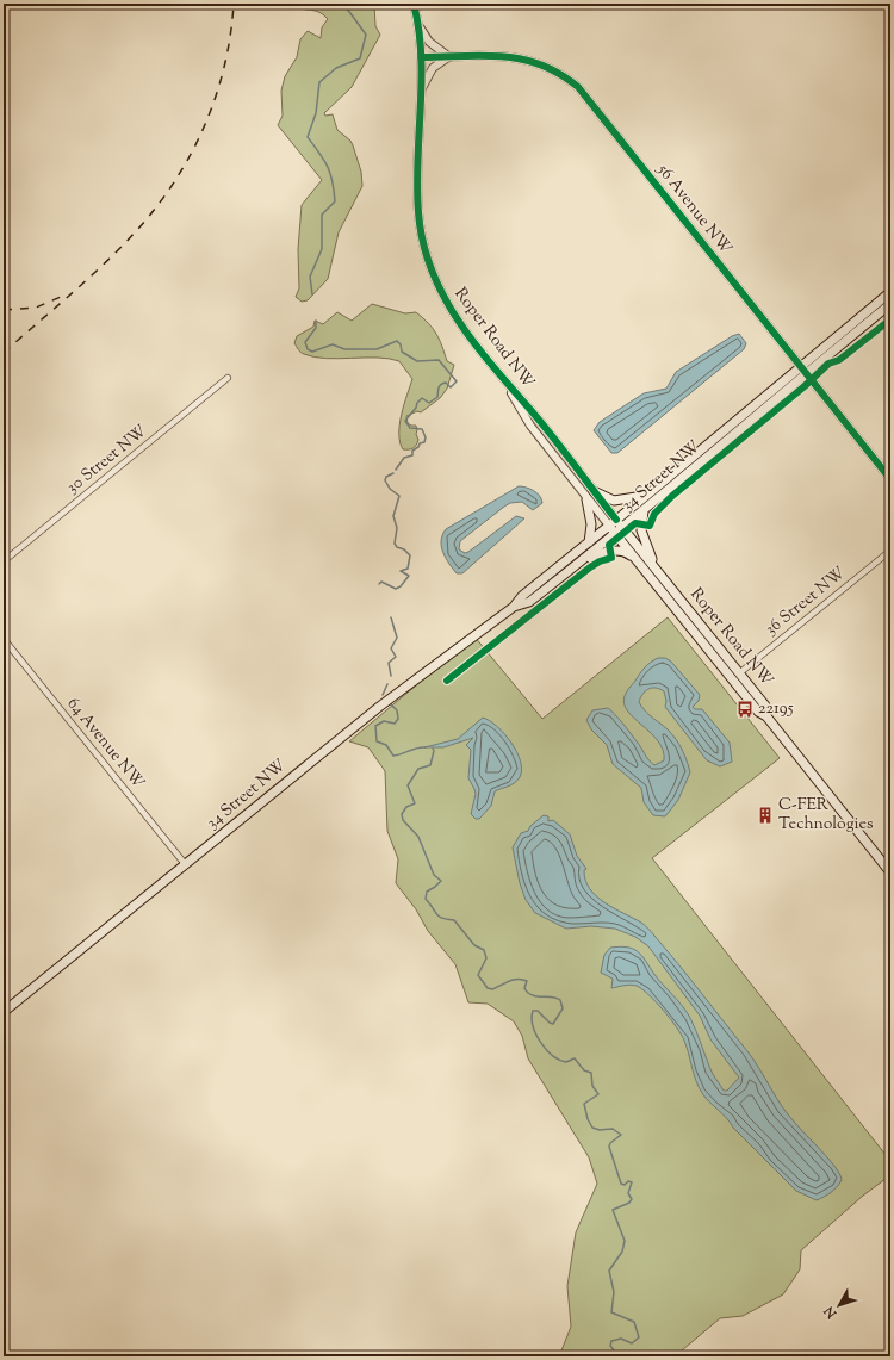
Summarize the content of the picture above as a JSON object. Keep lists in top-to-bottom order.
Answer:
{
  "streets": {
    "main road": ["Roper Road NW", "34 Street NW"],
    "street": [
      "56 Avenue NW",
      "30 Street NW",
      "36 Street NW",
      "64 Avenue NW"
    ]
  },
  "crossings": [
    ["56 Avenue NW", "Roper Road NW"],
    ["56 Avenue NW", "34 Street NW"],
    ["Roper Road NW", "34 Street NW"],
    ["Roper Road NW", "36 Street NW"],
    ["34 Street NW", "64 Avenue NW"]
  ],
  "places": {
    "bus stop": ["22195"],
    "building": ["C-FER Technologies"]
  },
  "north": "bottom left"
}
